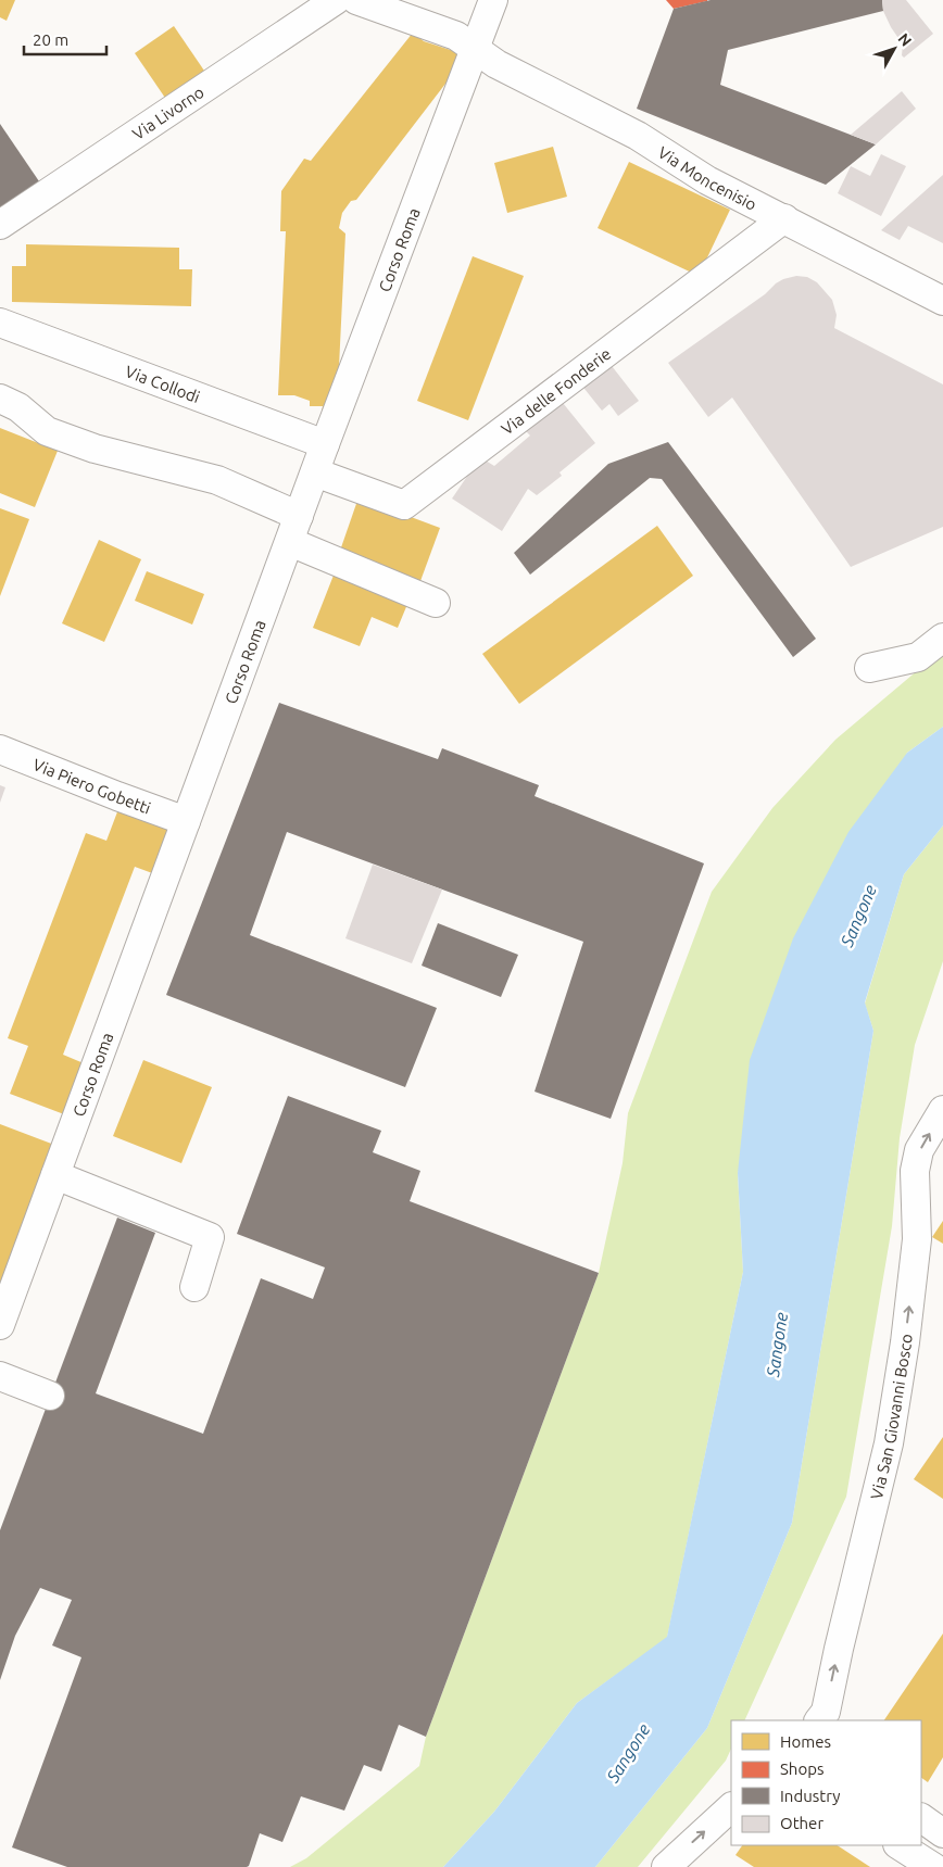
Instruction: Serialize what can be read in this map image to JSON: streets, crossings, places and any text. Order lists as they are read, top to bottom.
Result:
{
  "streets": {
    "street": [
      "Via Livorno",
      "Via Moncenisio",
      "Corso Roma",
      "Via Collodi",
      "Via delle Fonderie",
      "Via Piero Gobetti",
      "Via San Giovanni Bosco"
    ]
  },
  "crossings": [
    ["Via Moncenisio", "Corso Roma"],
    ["Via Moncenisio", "Via delle Fonderie"],
    ["Corso Roma", "Via Collodi"],
    ["Corso Roma", "Via delle Fonderie"],
    ["Corso Roma", "Via Piero Gobetti"]
  ],
  "one_way": ["Via San Giovanni Bosco"],
  "water": ["Sangone"],
  "legend": [
    "Homes",
    "Shops",
    "Industry",
    "Other"
  ],
  "scale_bar": "20 m",
  "north": "top right"
}
